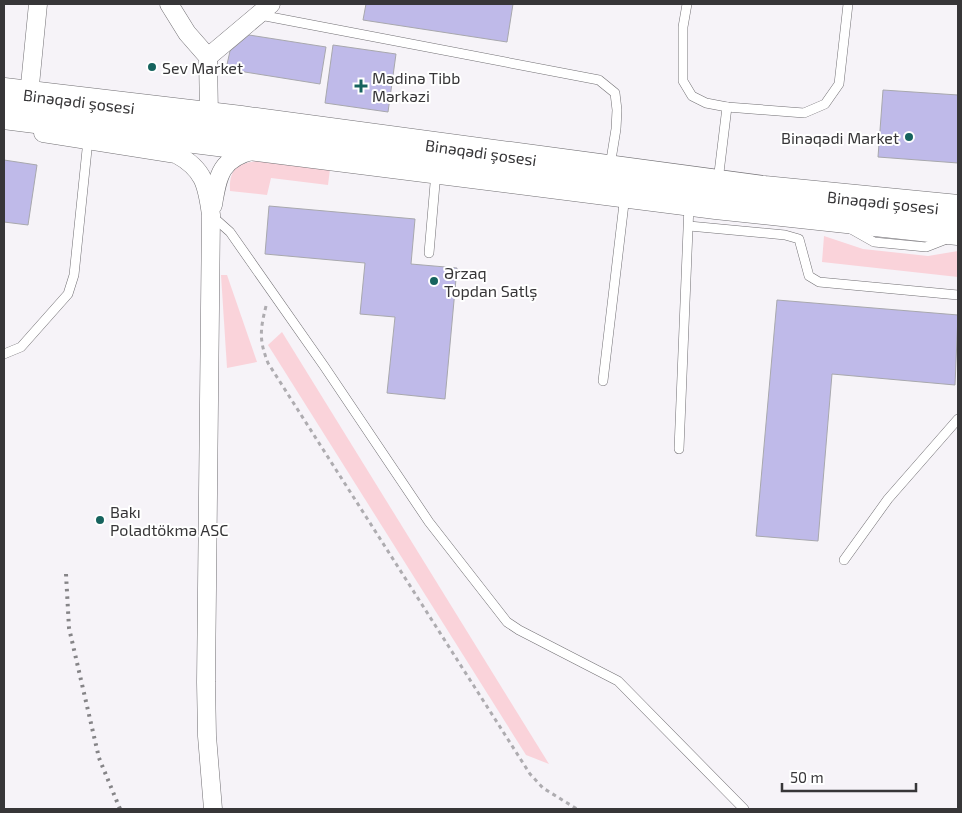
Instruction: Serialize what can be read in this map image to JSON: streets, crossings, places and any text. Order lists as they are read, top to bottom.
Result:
{
  "streets": {
    "main road": ["Binəqədi şosesi"]
  },
  "places": {
    "other": [
      "Sev Market",
      "Binəqədi Market",
      "Ərzaq Topdan Satlş",
      "Bakı Poladtökmə ASC"
    ],
    "health": ["Mədinə Tibb Mərkəzi"]
  },
  "scale_bar": "50 m"
}
